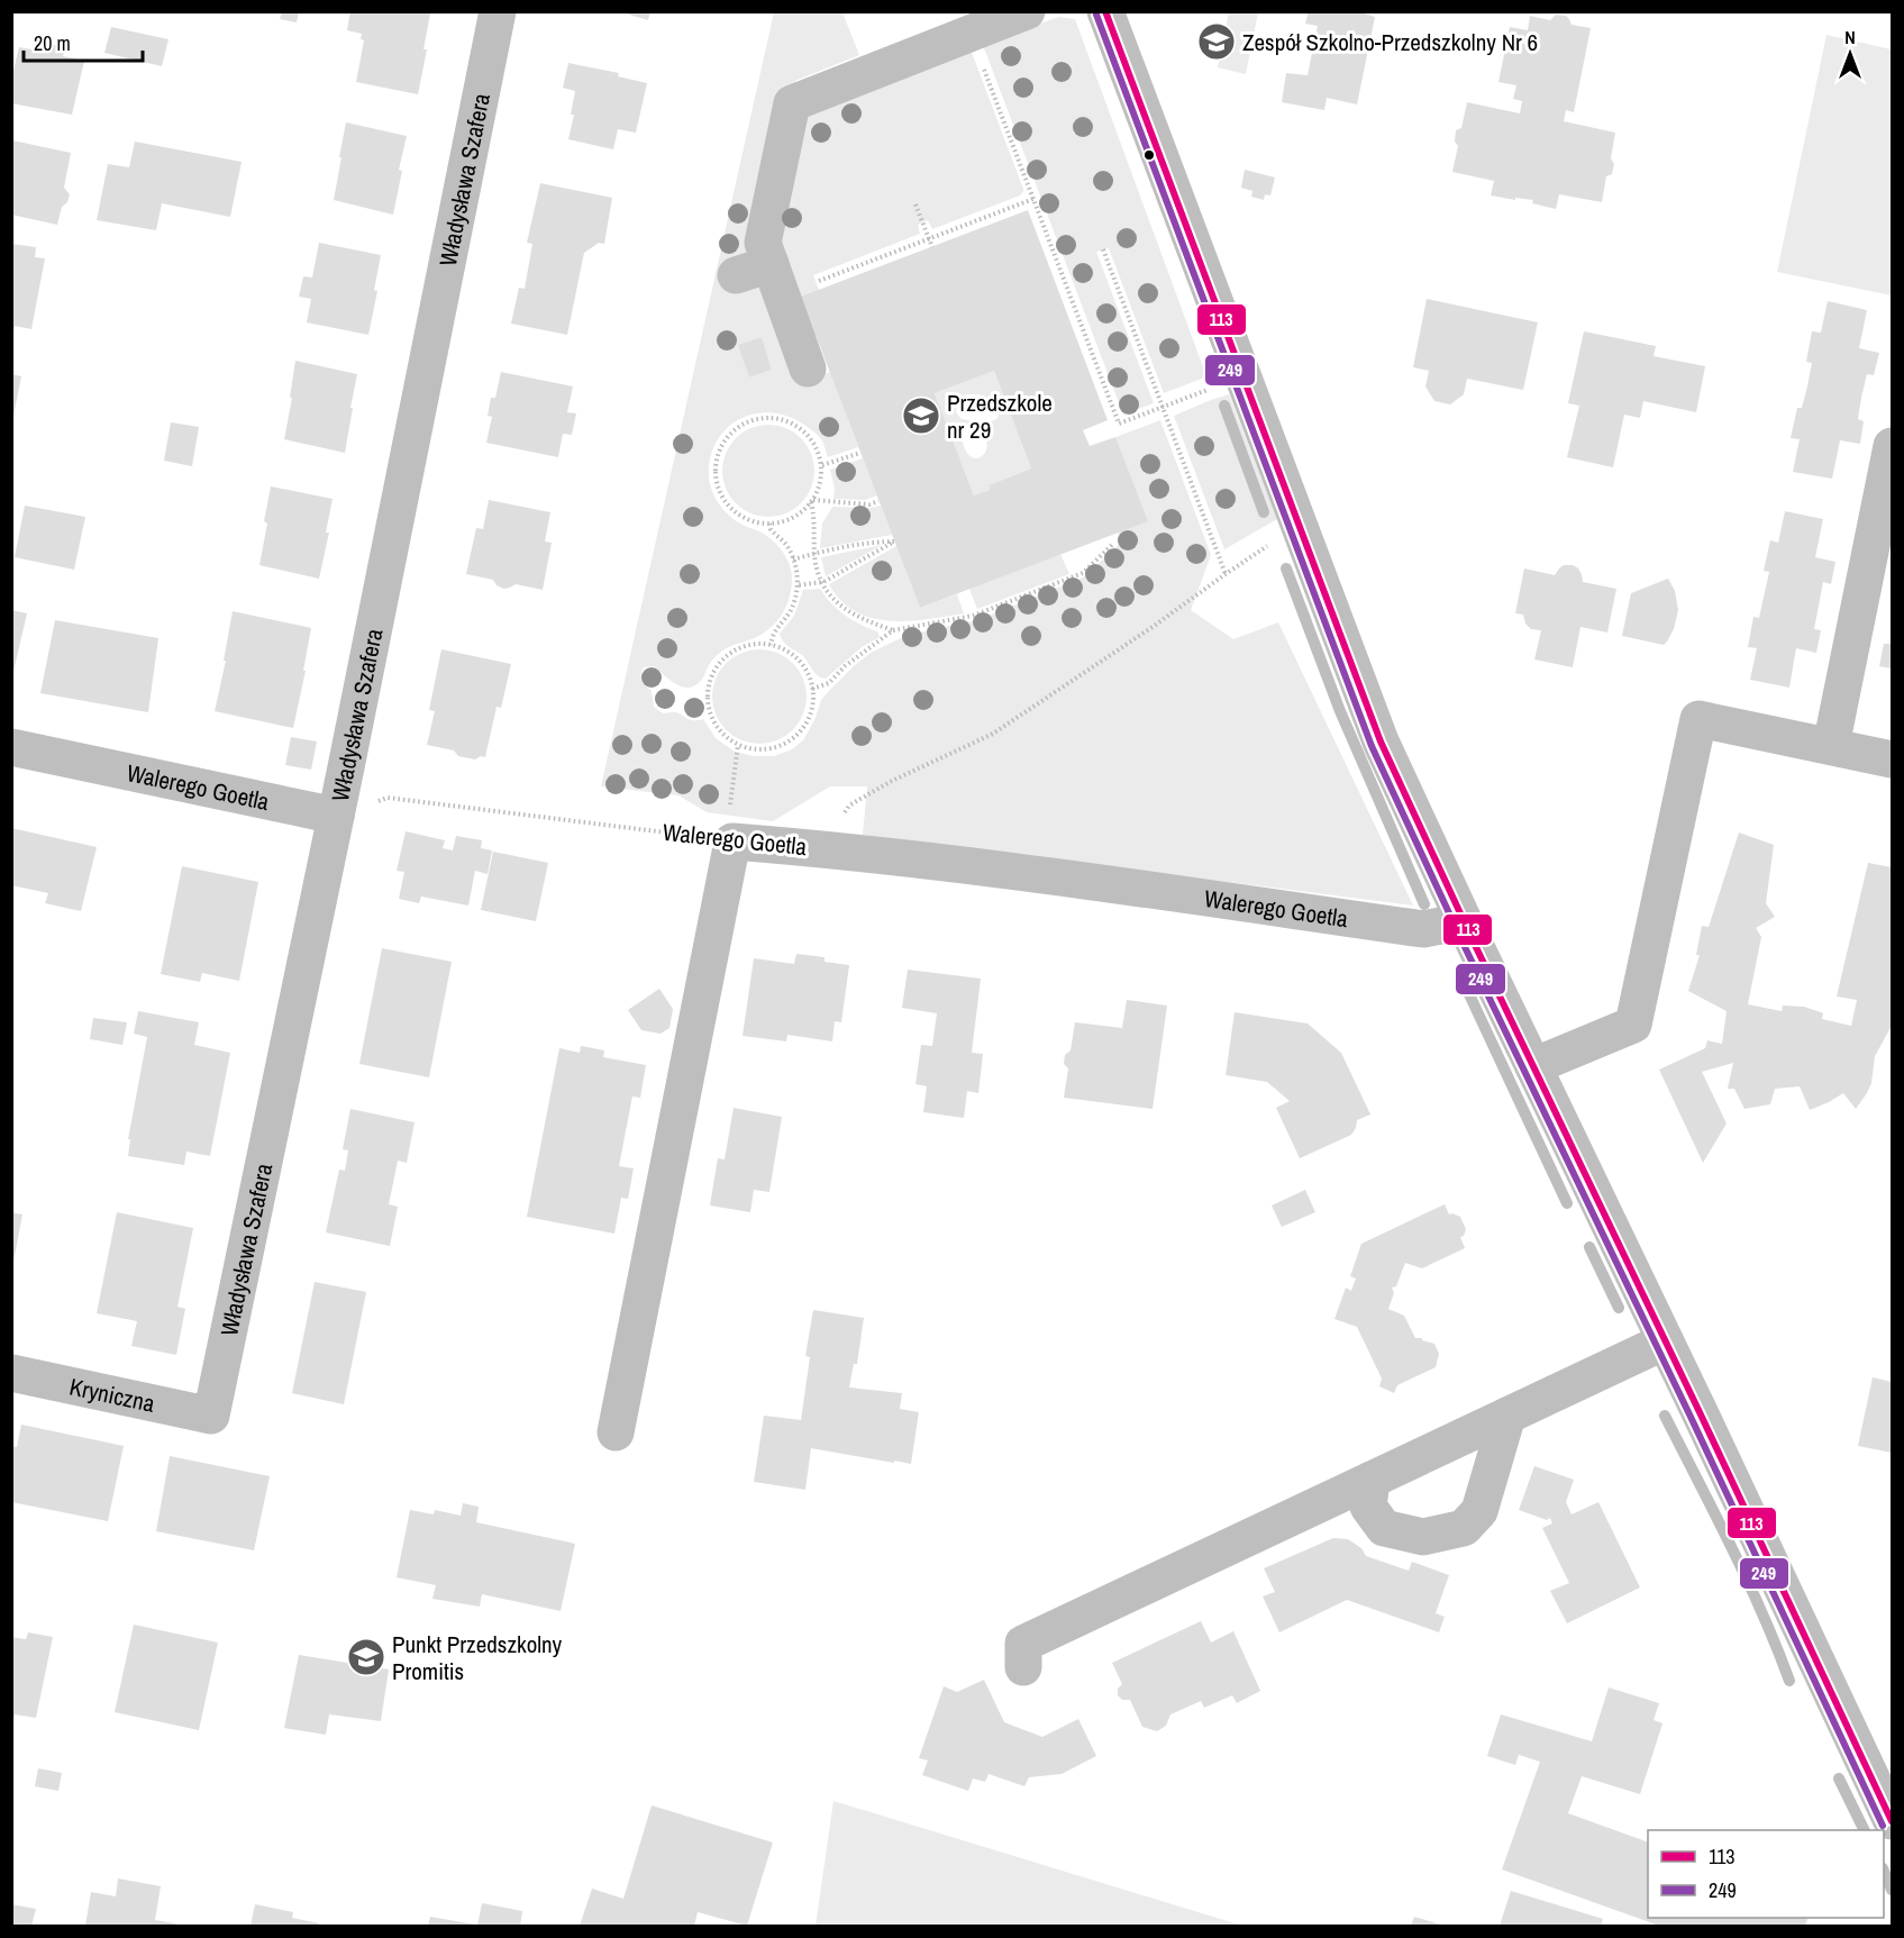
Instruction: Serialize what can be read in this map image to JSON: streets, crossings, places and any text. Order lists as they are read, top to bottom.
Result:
{
  "streets": {
    "street": ["Władysława Szafera", "Walerego Goetla", "Kryniczna"]
  },
  "crossings": [
    ["Władysława Szafera", "Walerego Goetla"],
    ["Władysława Szafera", "Kryniczna"]
  ],
  "places": {
    "school or university": ["Zespół Szkolno-Przedszkolny Nr 6", "Przedszkole nr 29", "Punkt Przedszkolny Promitis"]
  },
  "lines": ["transit line 113", "transit line 249"],
  "legend": ["113", "249"],
  "scale_bar": "20 m",
  "north": "top"
}
